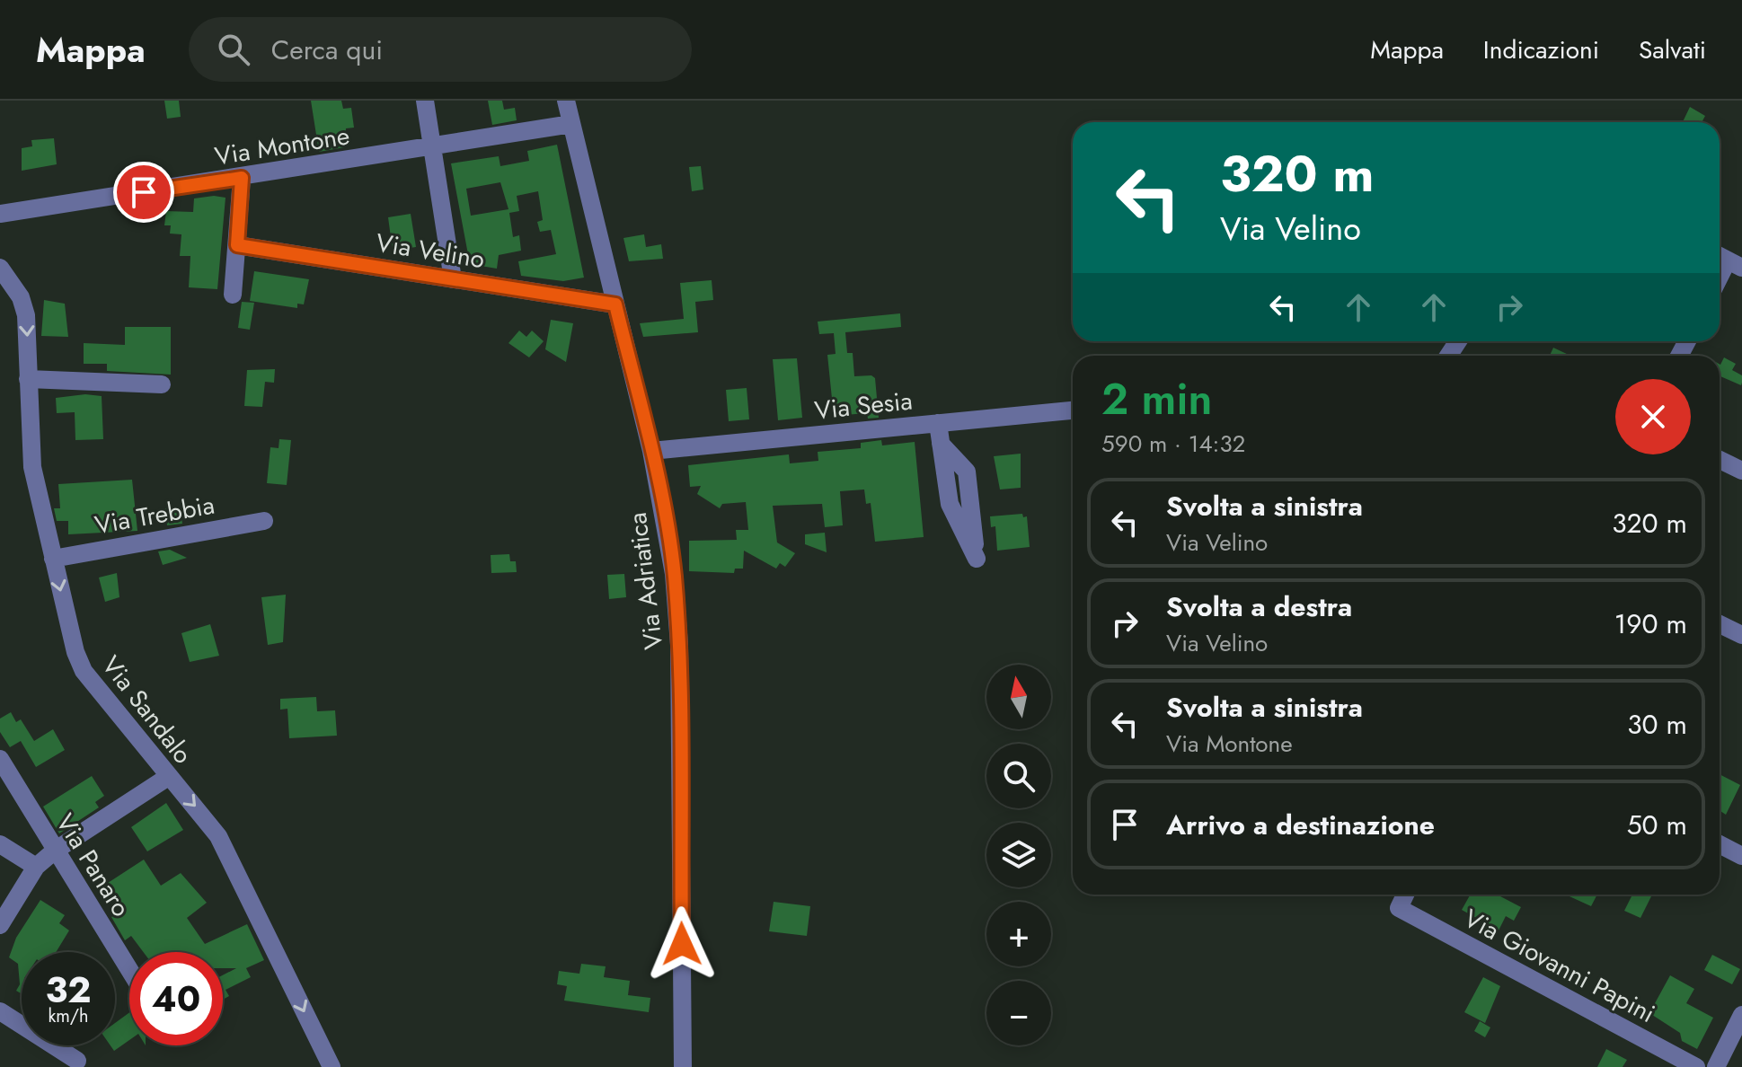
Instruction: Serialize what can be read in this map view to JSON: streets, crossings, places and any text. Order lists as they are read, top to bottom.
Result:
{
  "streets": {
    "street": [
      "Via Montone",
      "Via Velino",
      "Via Sesia",
      "Via Trebbia",
      "Via Adriatica",
      "Via Sandalo",
      "Via Panaro",
      "Via Giovanni Papini"
    ]
  },
  "crossings": [
    ["Via Montone", "Via Adriatica"],
    ["Via Velino", "Via Adriatica"],
    ["Via Sesia", "Via Adriatica"],
    ["Via Trebbia", "Via Sandalo"]
  ],
  "one_way": ["Via Sandalo"],
  "north": "top",
  "page": {
    "header": "Mappa",
    "search": "Cerca qui",
    "nav": ["Mappa", "Indicazioni", "Salvati"],
    "turn": ["320 m", "Via Velino"],
    "heading": ["2 min", "590 m · 14:32"],
    "list": [
      {
        "name": "Svolta a sinistra",
        "note": "Via Velino",
        "value": "320 m"
      },
      {
        "name": "Svolta a destra",
        "note": "Via Velino",
        "value": "190 m"
      },
      {
        "name": "Svolta a sinistra",
        "note": "Via Montone",
        "value": "30 m"
      },
      {
        "name": "Arrivo a destinazione",
        "value": "50 m"
      }
    ],
    "map_buttons": ["+", "−"],
    "speed": "32 km/h",
    "limit": "40"
  }
}
